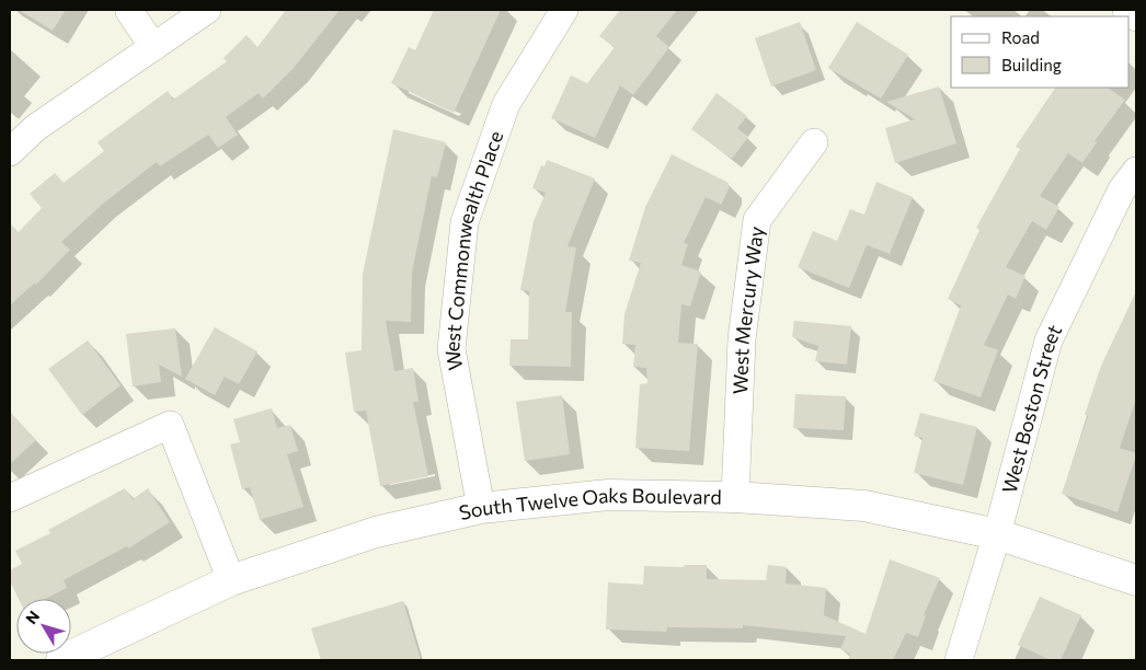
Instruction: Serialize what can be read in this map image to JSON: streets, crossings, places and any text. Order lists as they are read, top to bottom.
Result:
{
  "streets": {
    "street": [
      "West Commonwealth Place",
      "West Mercury Way",
      "West Boston Street",
      "South Twelve Oaks Boulevard"
    ]
  },
  "crossings": [
    ["West Commonwealth Place", "South Twelve Oaks Boulevard"],
    ["West Mercury Way", "South Twelve Oaks Boulevard"],
    ["West Boston Street", "South Twelve Oaks Boulevard"]
  ],
  "legend": ["Road", "Building"],
  "north": "top left"
}
